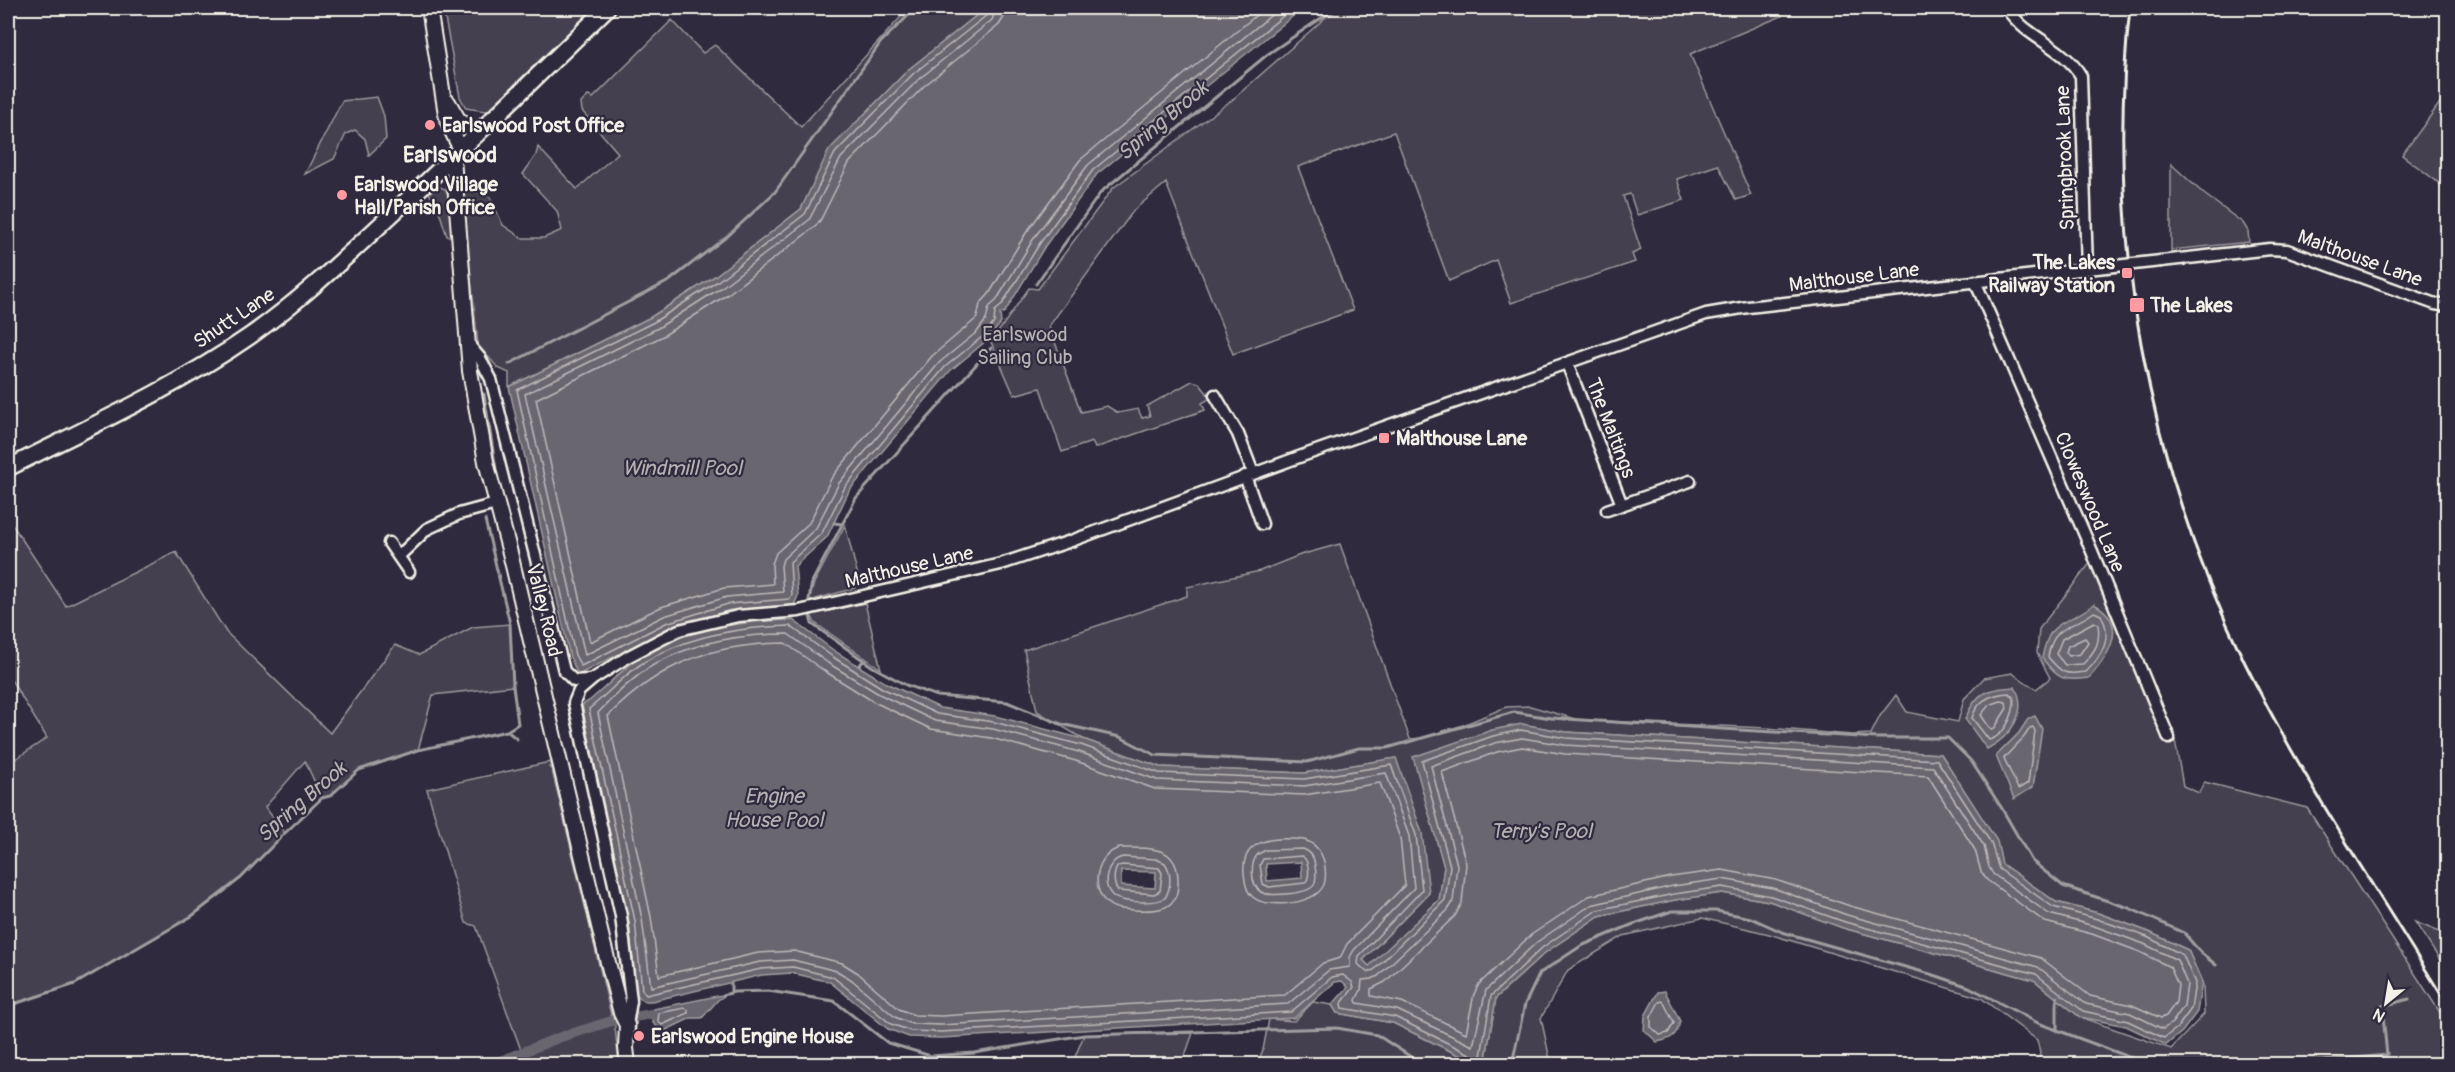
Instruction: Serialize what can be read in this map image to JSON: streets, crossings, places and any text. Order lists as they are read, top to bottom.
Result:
{
  "streets": {
    "main road": ["Shutt Lane"],
    "street": [
      "Springbrook Lane",
      "Malthouse Lane",
      "The Maltings",
      "Cloweswood Lane",
      "Valley Road"
    ]
  },
  "crossings": [
    ["Springbrook Lane", "Malthouse Lane"],
    ["Malthouse Lane", "The Maltings"],
    ["Malthouse Lane", "Cloweswood Lane"],
    ["Malthouse Lane", "Valley Road"],
    ["Shutt Lane", "Valley Road"]
  ],
  "districts": ["Earlswood"],
  "water": [
    "Spring Brook",
    "Windmill Pool",
    "Engine House Pool",
    "Terry's Pool"
  ],
  "parks": ["Earlswood Sailing Club"],
  "places": {
    "other": ["Earlswood Post Office", "Earlswood Village Hall/Parish Office", "Earlswood Engine House"],
    "transit": ["The Lakes Railway Station", "The Lakes", "Malthouse Lane"]
  },
  "north": "bottom left"
}
